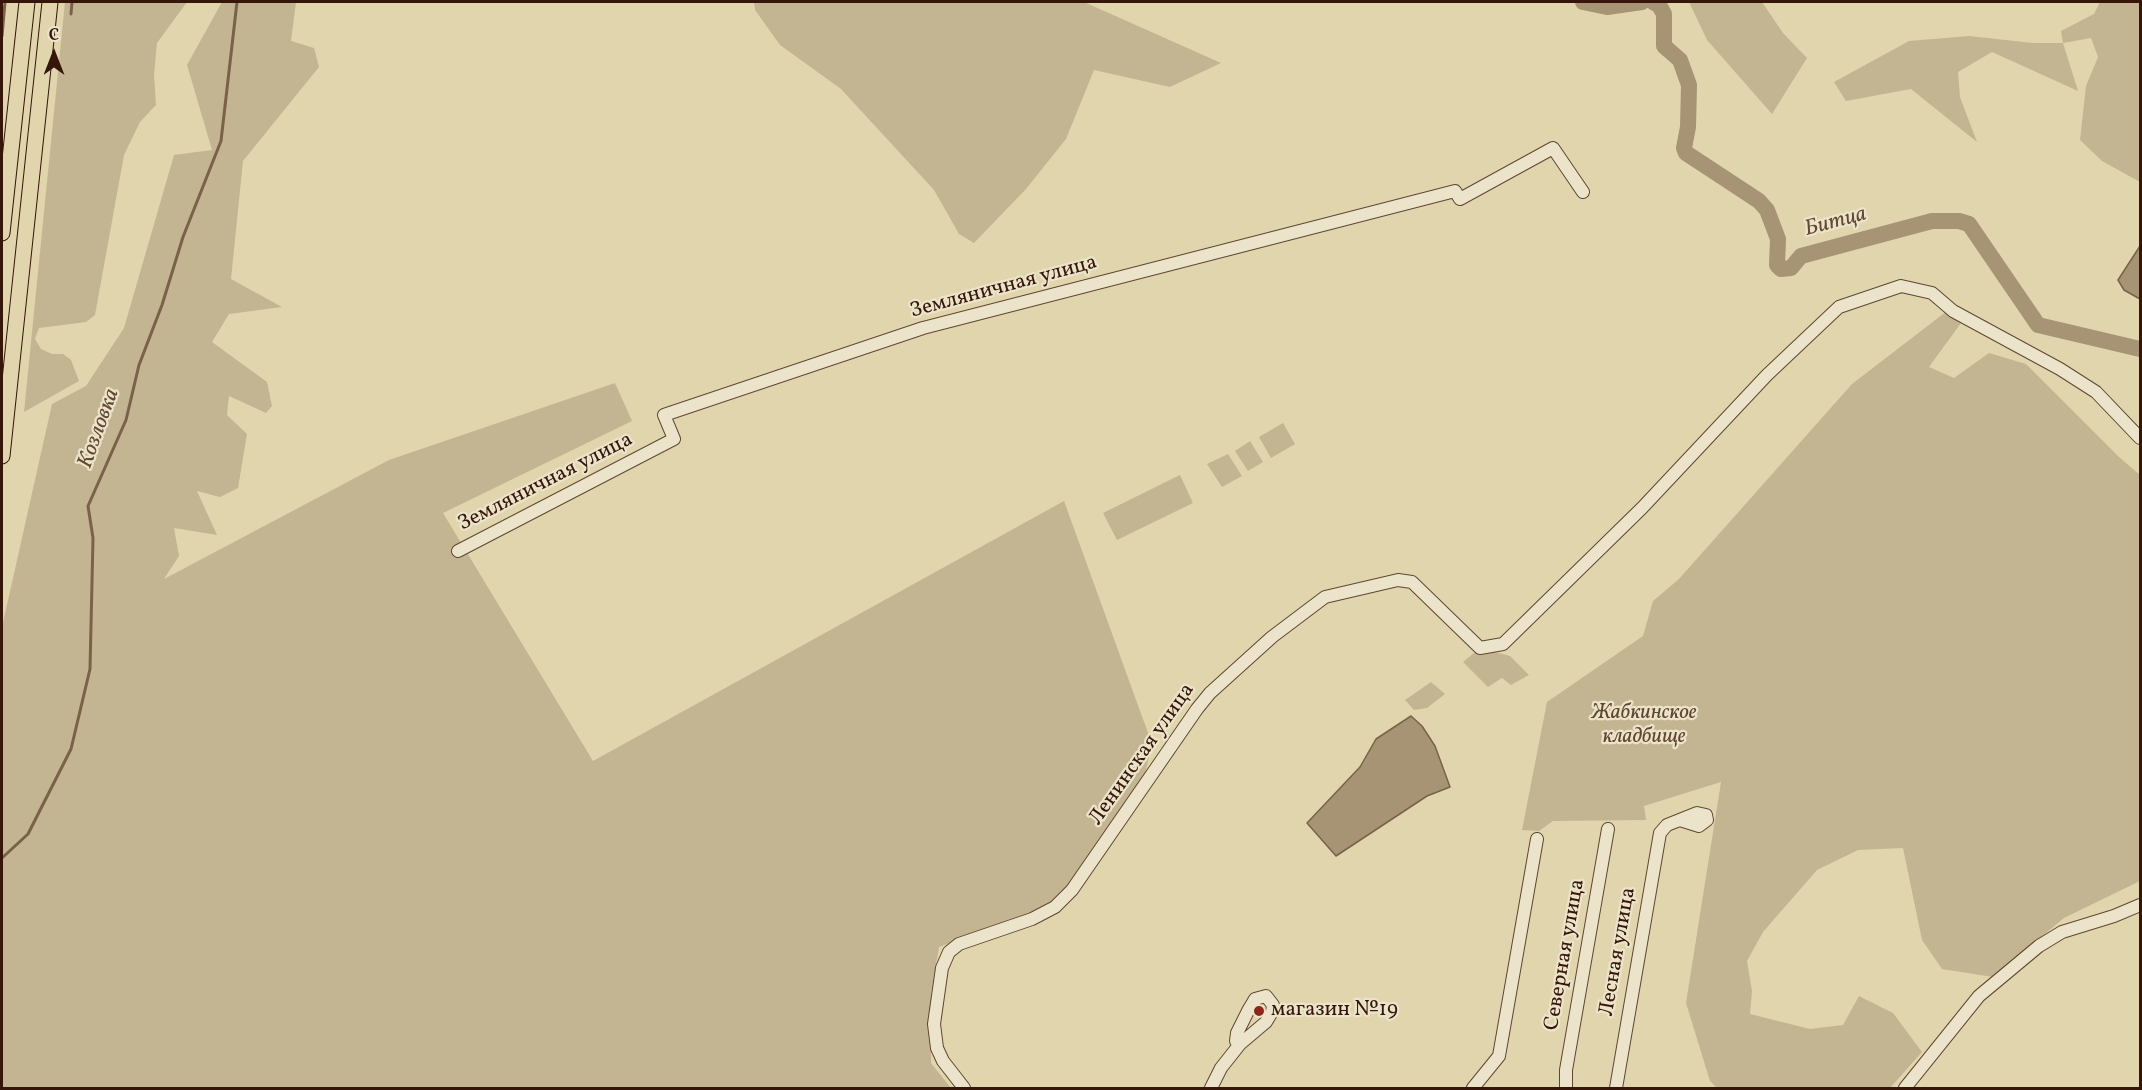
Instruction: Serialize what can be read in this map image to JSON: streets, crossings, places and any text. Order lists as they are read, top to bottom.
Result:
{
  "streets": {
    "street": [
      "Земляничная улица",
      "Ленинская улица",
      "Лесная улица",
      "Северная улица"
    ]
  },
  "water": ["Битца", "Козловка"],
  "parks": ["Жабкинское кладбище"],
  "places": ["магазин №19"],
  "north": "top"
}
